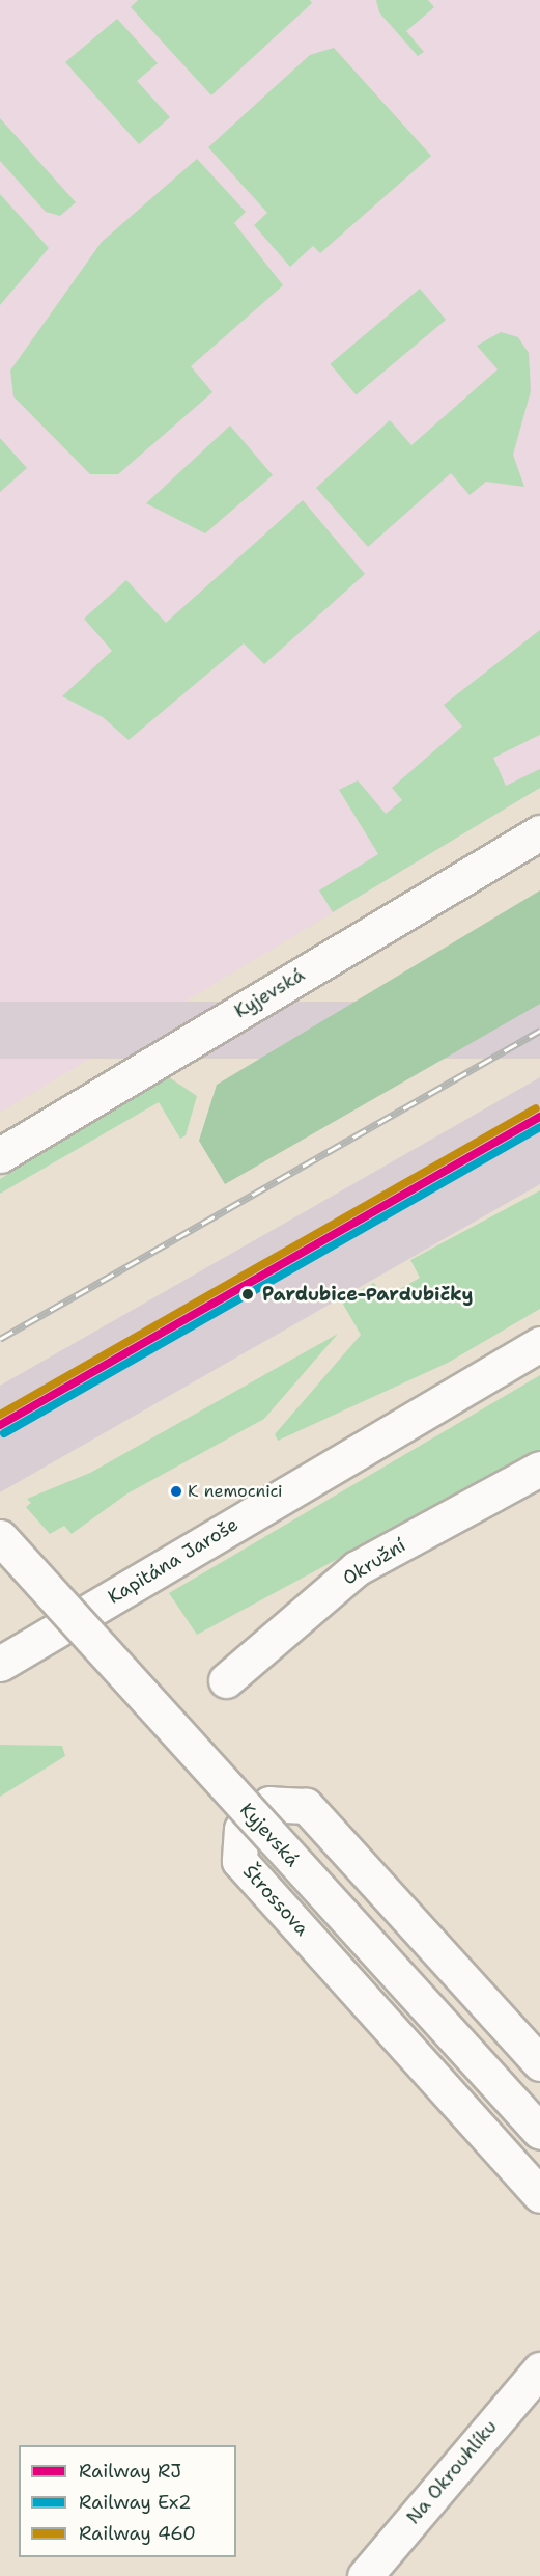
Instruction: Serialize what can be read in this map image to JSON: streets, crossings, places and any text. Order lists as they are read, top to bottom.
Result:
{
  "streets": {
    "street": [
      "Kyjevská",
      "Kapitána Jaroše",
      "Okružní",
      "Štrossova",
      "Na Okrouhlíku"
    ]
  },
  "places": ["Pardubice-Pardubičky", "K nemocnici"],
  "lines": ["rail line 460", "rail line RJ", "rail line Ex2"],
  "legend": ["Railway RJ", "Railway Ex2", "Railway 460"]
}
